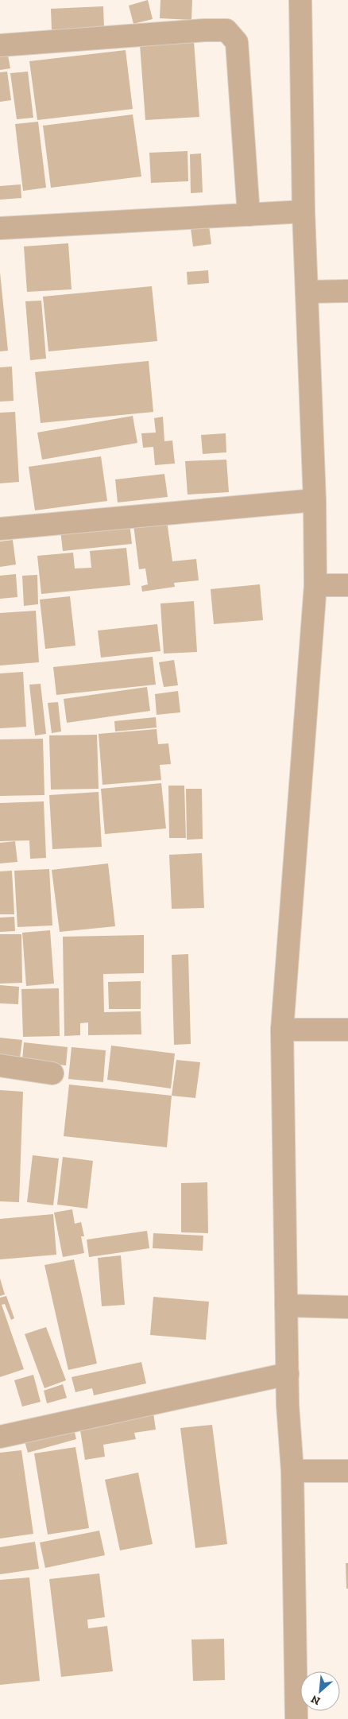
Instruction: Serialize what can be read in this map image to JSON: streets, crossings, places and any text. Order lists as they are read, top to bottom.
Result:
{
  "north": "bottom left"
}
